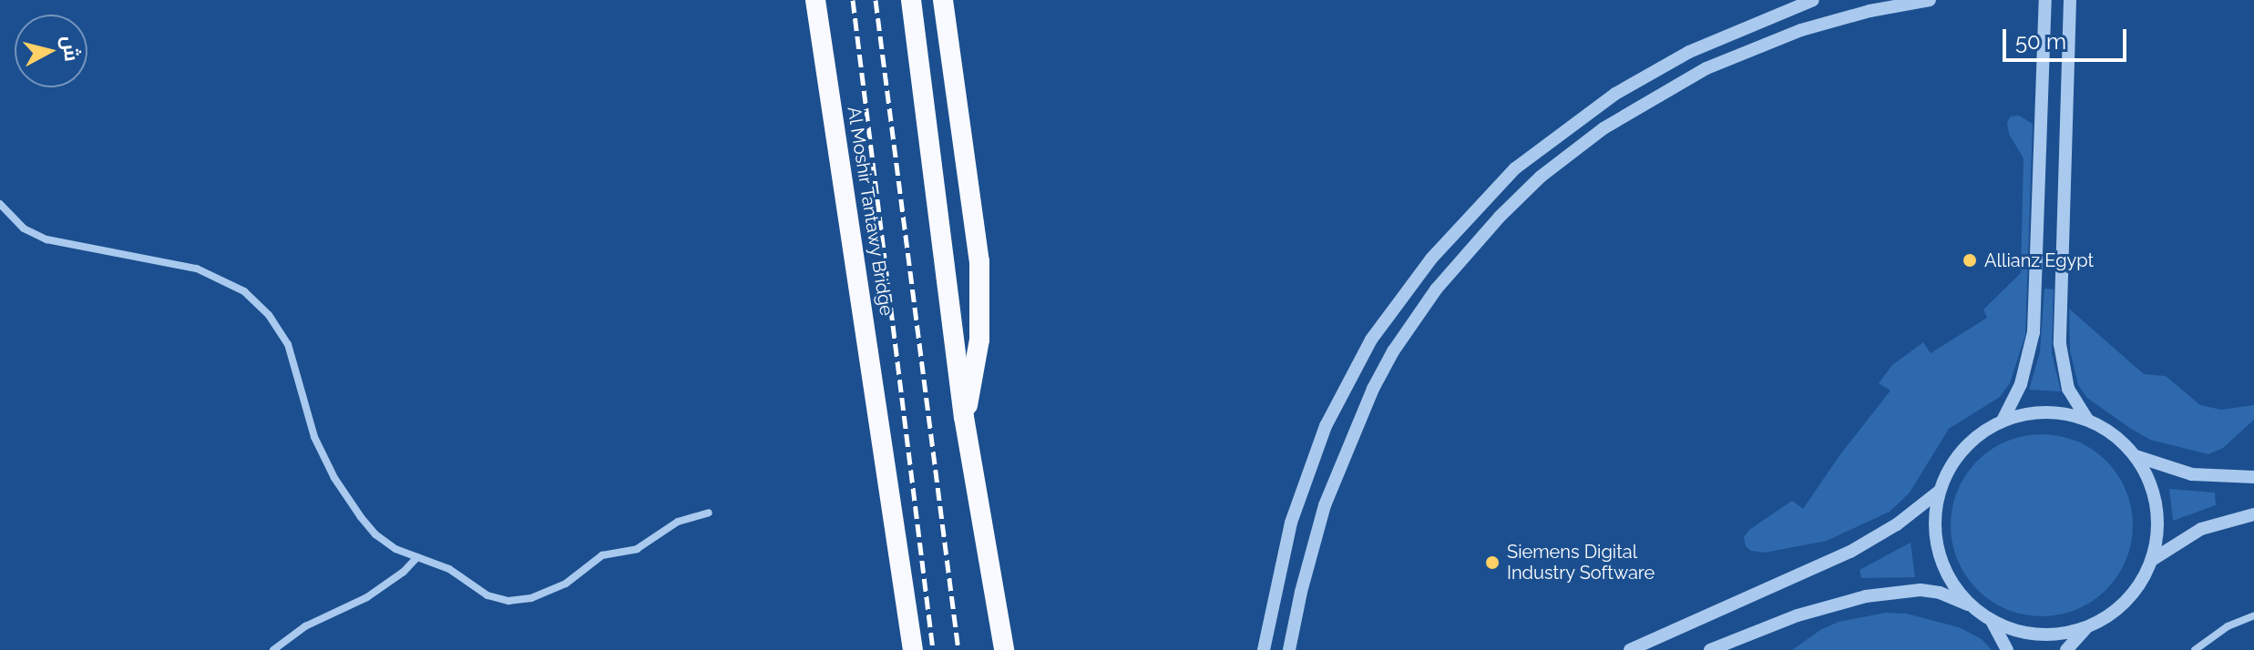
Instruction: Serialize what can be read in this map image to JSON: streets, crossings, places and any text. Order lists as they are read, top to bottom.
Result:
{
  "streets": {
    "highway": ["Al Moshir Tantawy Bridge"]
  },
  "places": ["Allianz Egypt", "Siemens Digital Industry Software"],
  "scale_bar": "50 m",
  "north": "right"
}
